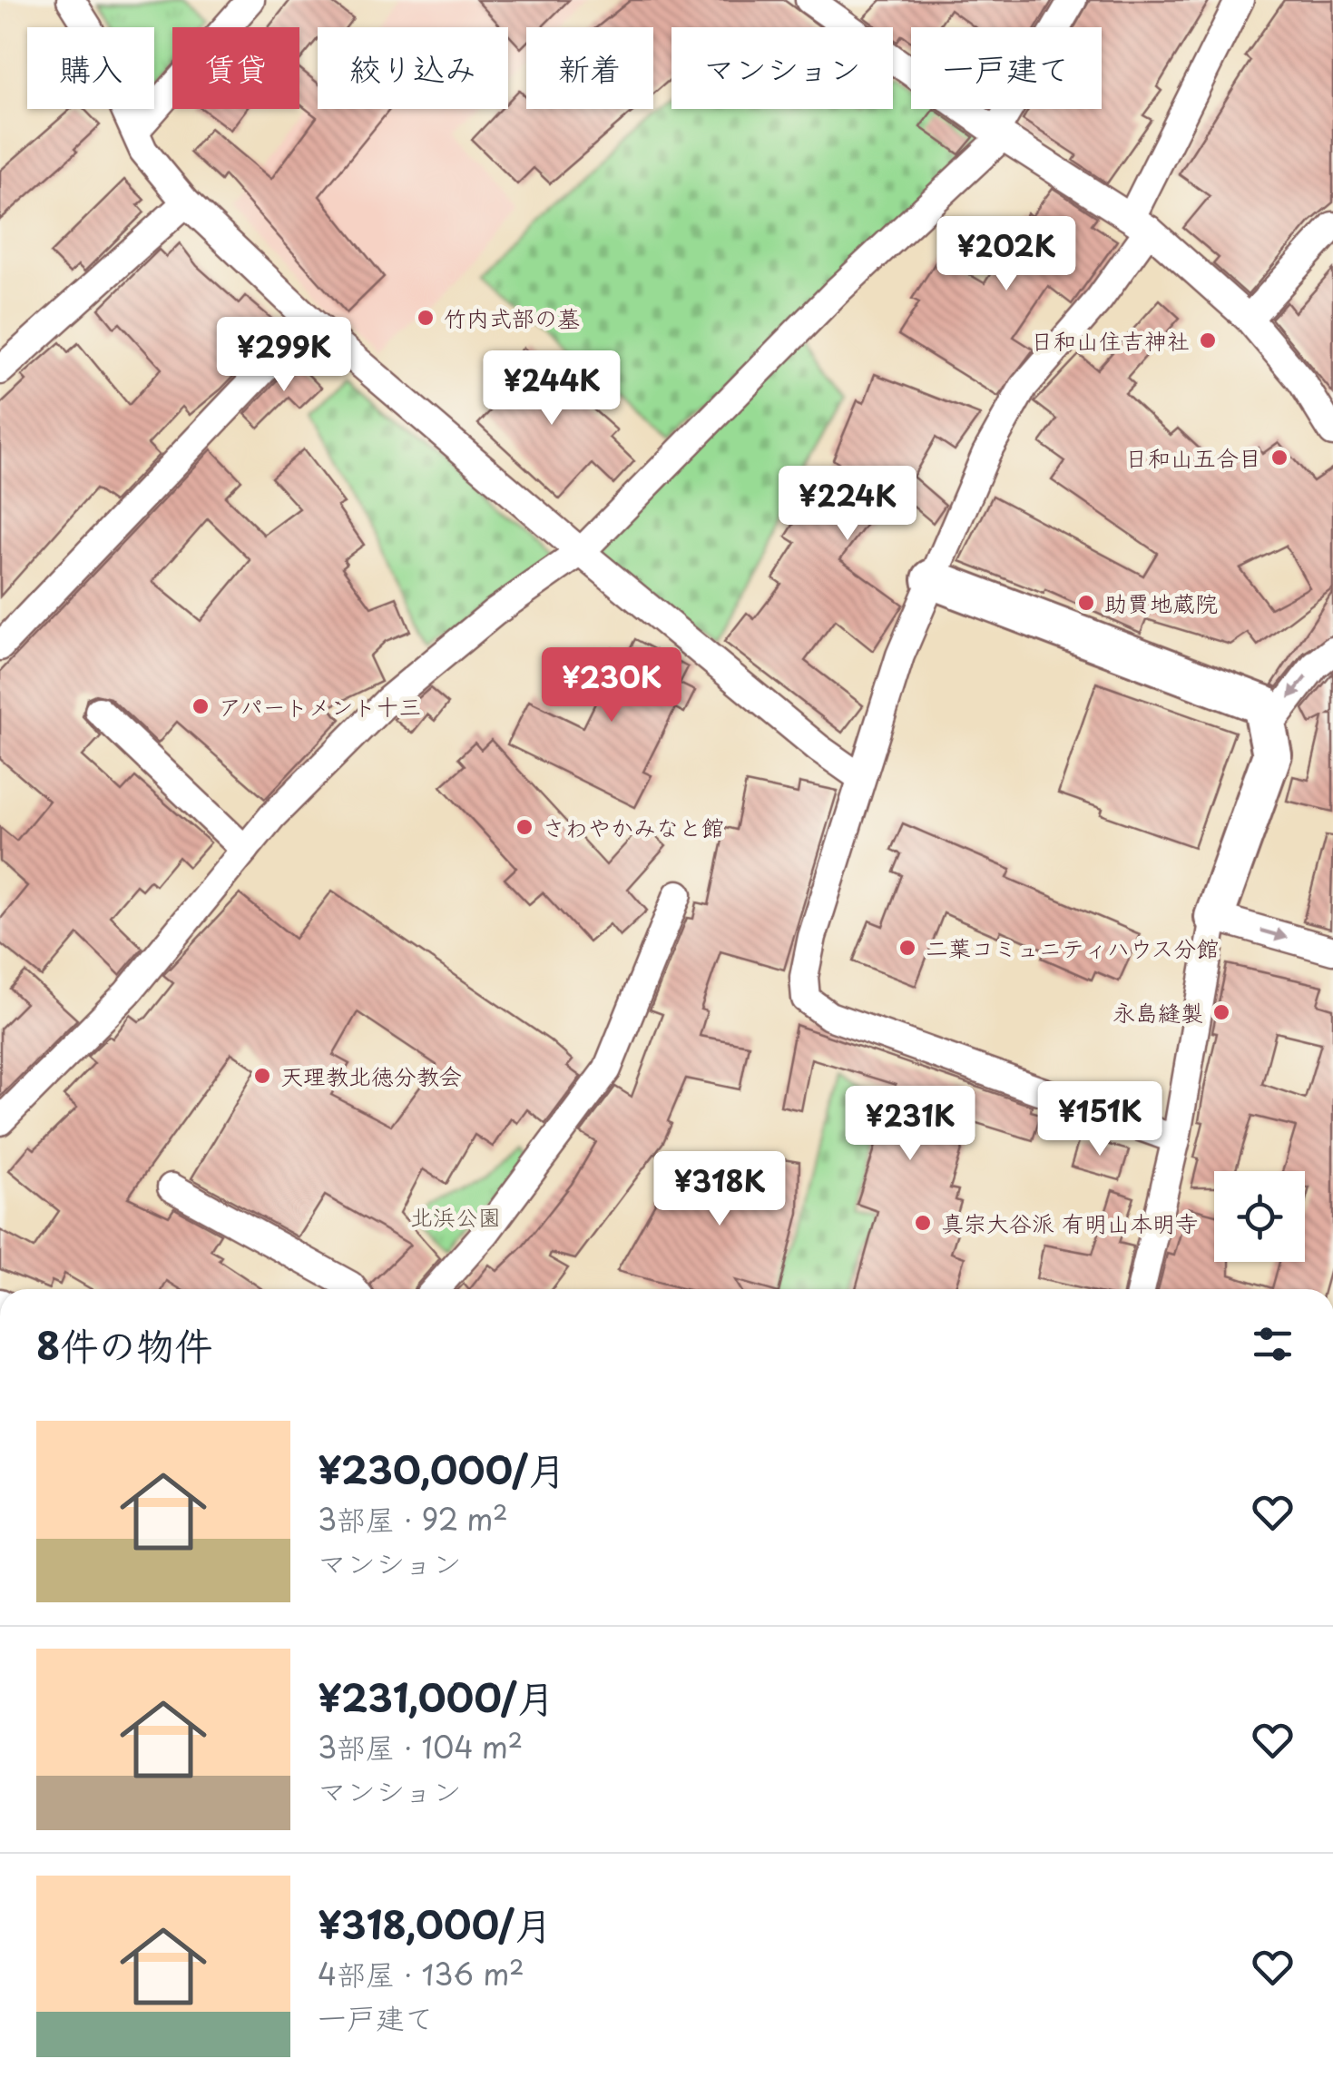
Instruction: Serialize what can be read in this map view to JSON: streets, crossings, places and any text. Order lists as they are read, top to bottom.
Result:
{
  "parks": ["北浜公園"],
  "places": [
    "竹内式部の墓",
    "日和山住吉神社",
    "日和山五合目",
    "助賈地蔵院",
    "アパートメント十三",
    "さわやかみなと館",
    "二葉コミュニティハウス分館",
    "永島縫製",
    "天理教北徳分教会",
    "真宗大谷派 有明山本明寺"
  ],
  "page": {
    "chip": [
      "購入",
      "賃貸",
      "絞り込み",
      "新着",
      "マンション",
      "一戸建て"
    ],
    "price": [
      "¥202K",
      "¥299K",
      "¥244K",
      "¥224K",
      "¥230K",
      "¥151K",
      "¥231K",
      "¥318K"
    ],
    "heading": "8件の物件",
    "list": [
      {
        "name": "¥230,000/月",
        "note": "3部屋 · 92 m² · マンション"
      },
      {
        "name": "¥231,000/月",
        "note": "3部屋 · 104 m² · マンション"
      },
      {
        "name": "¥318,000/月",
        "note": "4部屋 · 136 m² · 一戸建て"
      }
    ]
  }
}
